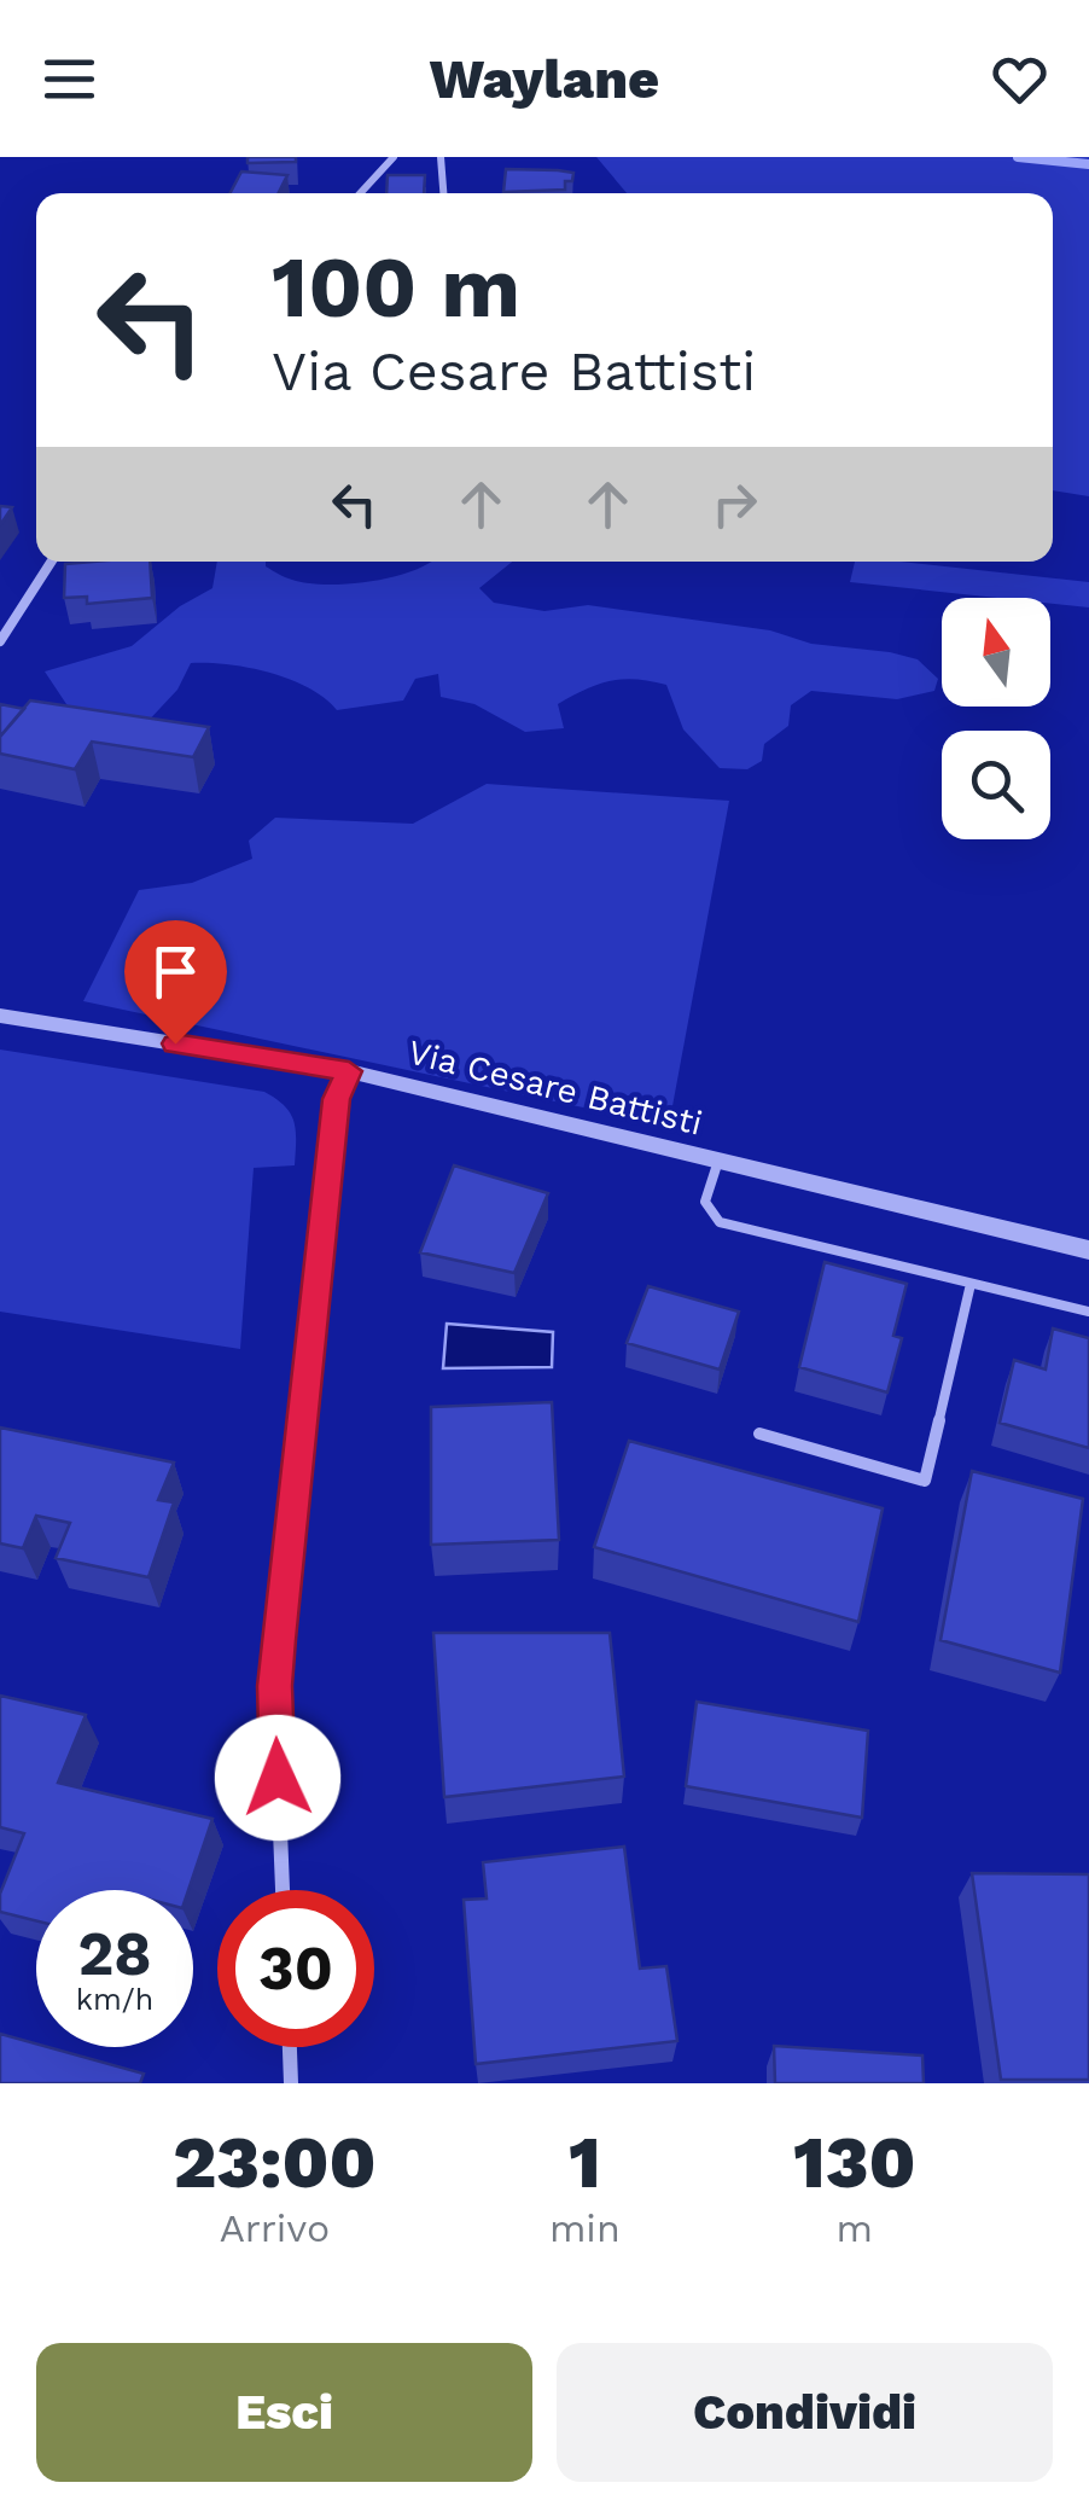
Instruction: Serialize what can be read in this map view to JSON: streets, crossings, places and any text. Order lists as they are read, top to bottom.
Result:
{
  "streets": {
    "street": ["Via Cesare Battisti"]
  },
  "north": "top",
  "page": {
    "header": "Waylane",
    "turn": ["100 m", "Via Cesare Battisti"],
    "speed": "28 km/h",
    "limit": "30",
    "eta": [
      "23:00",
      "Arrivo",
      "1",
      "min",
      "130",
      "m"
    ],
    "buttons": ["Esci", "Condividi"]
  }
}
